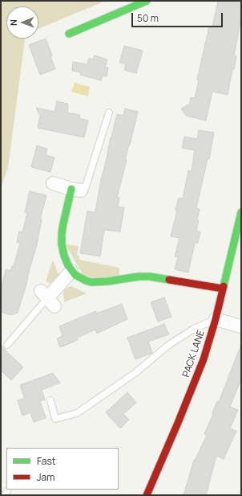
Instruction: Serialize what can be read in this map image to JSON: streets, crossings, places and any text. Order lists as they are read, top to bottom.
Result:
{
  "streets": {
    "street": ["PACK LANE"]
  },
  "legend": ["Fast", "Jam"],
  "scale_bar": "50 m",
  "north": "left"
}
